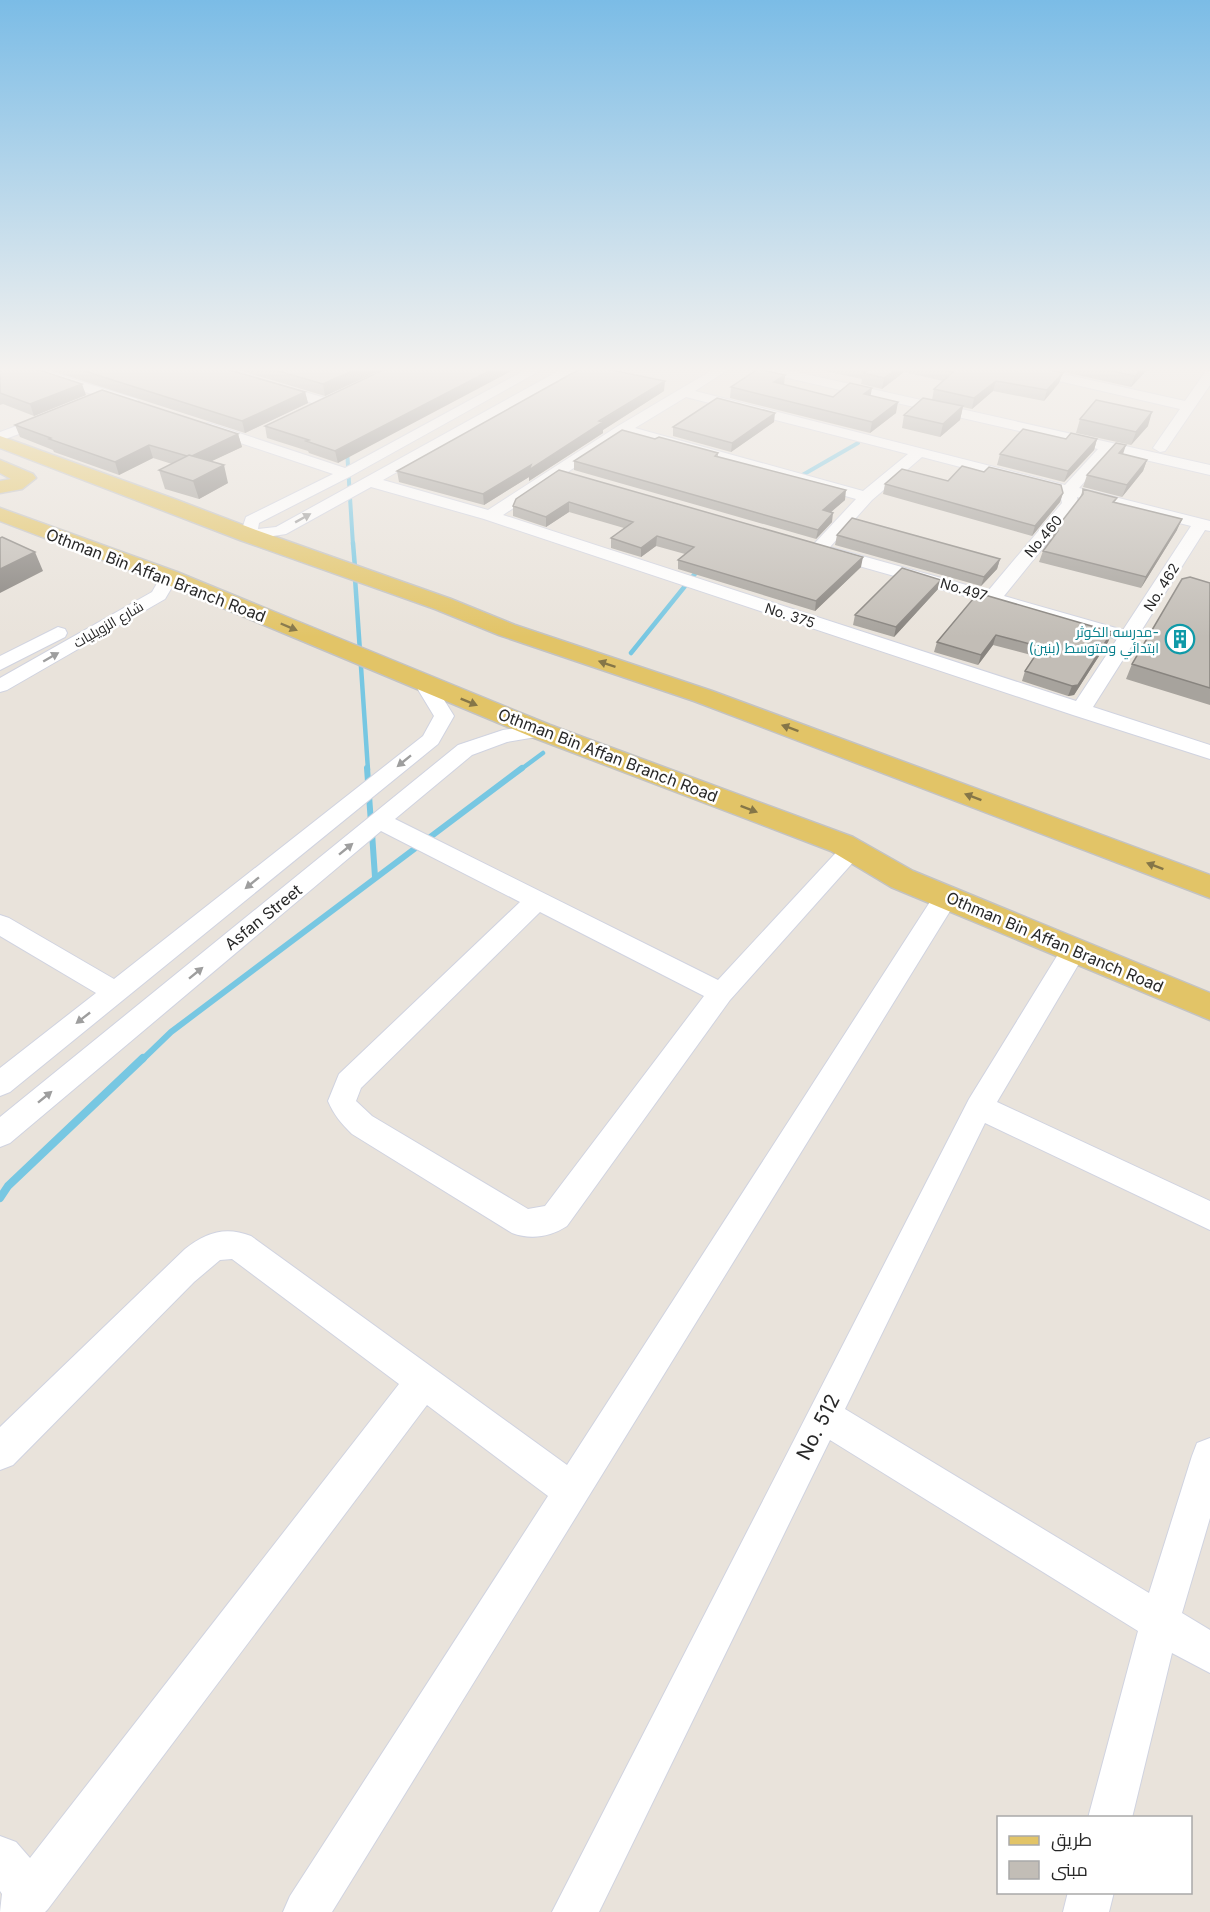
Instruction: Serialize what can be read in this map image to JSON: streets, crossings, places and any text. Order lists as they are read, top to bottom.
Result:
{
  "streets": {
    "main road": ["Othman Bin Affan Branch Road"],
    "street": [
      "No.460",
      "No. 462",
      "No.497",
      "No. 375",
      "شارع الزويليات",
      "Asfan Street",
      "No. 512"
    ]
  },
  "crossings": [
    ["No.460", "No.497"],
    ["Othman Bin Affan Branch Road", "شارع الزويليات"],
    ["Othman Bin Affan Branch Road", "Asfan Street"],
    ["Othman Bin Affan Branch Road", "No. 512"],
    ["No. 462", "No.497"],
    ["No. 462", "No. 375"]
  ],
  "places": {
    "building": ["مدرسه الكوثر- ابتدائي ومتوسط (بنين)"]
  },
  "legend": ["طريق", "مبنى"]
}
